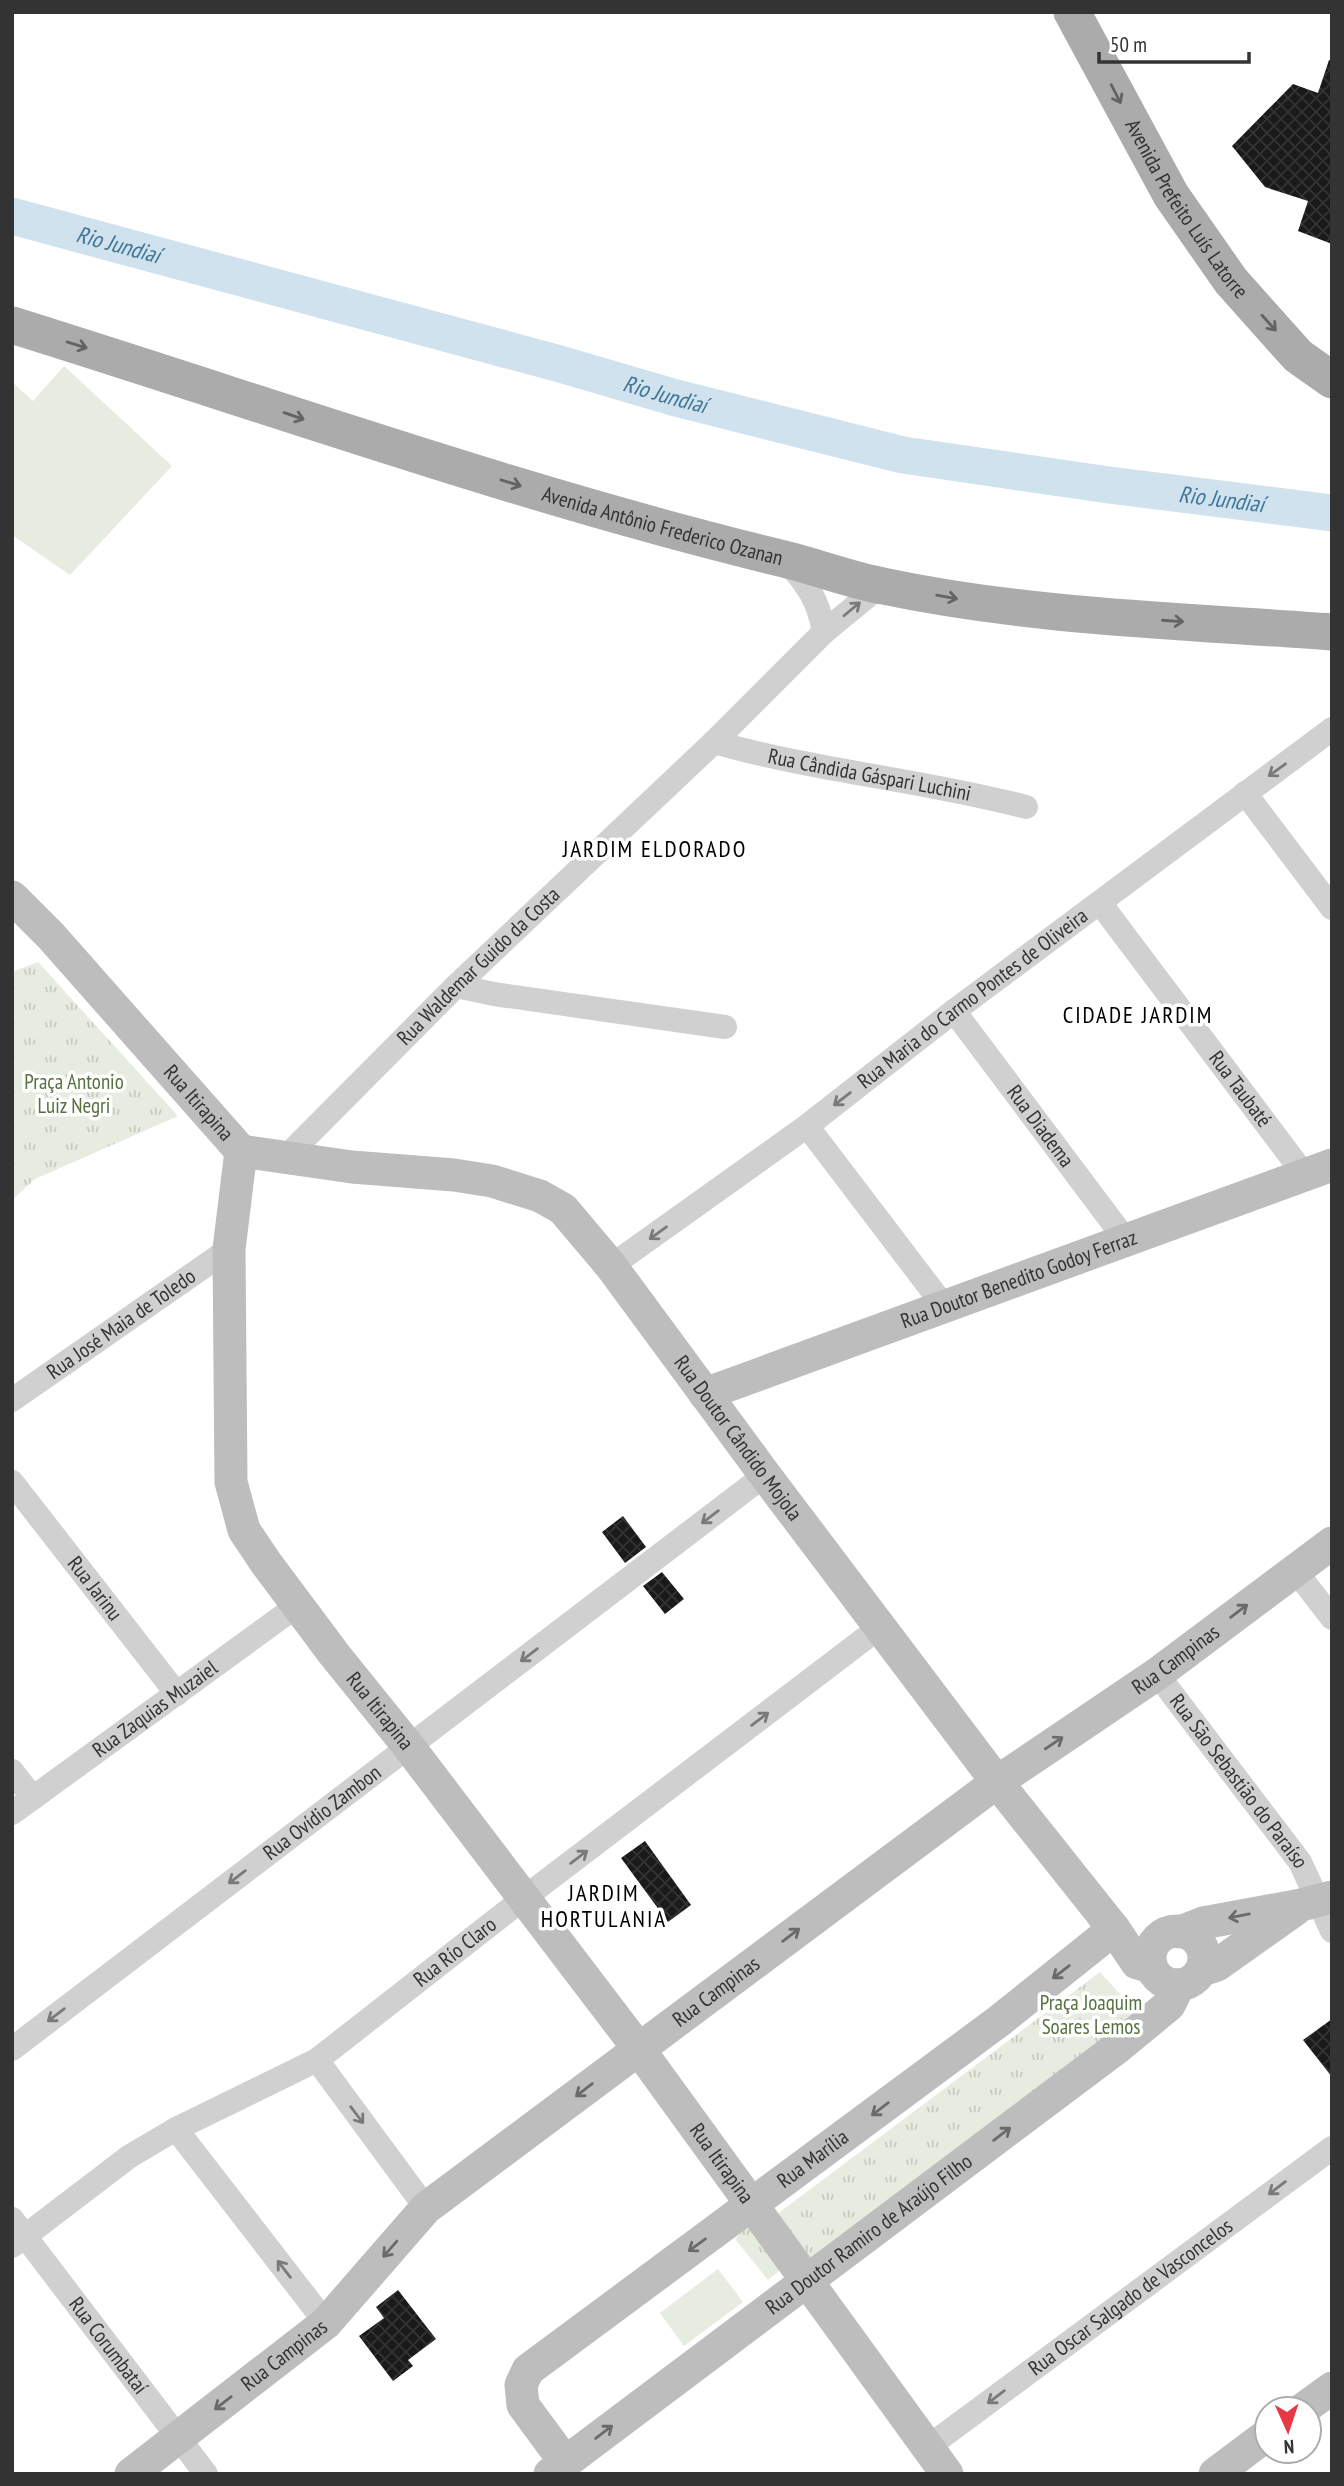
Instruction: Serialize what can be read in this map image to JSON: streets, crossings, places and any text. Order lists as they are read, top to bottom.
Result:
{
  "streets": {
    "main road": ["Avenida Prefeito Luís Latorre", "Avenida Antônio Frederico Ozanan"],
    "street": [
      "Rua Cândida Gáspari Luchini",
      "Rua Waldemar Guido da Costa",
      "Rua Maria do Carmo Pontes de Oliveira",
      "Rua Taubaté",
      "Rua Itirapina",
      "Rua Diadema",
      "Rua Doutor Benedito Godoy Ferraz",
      "Rua José Maia de Toledo",
      "Rua Doutor Cândido Mojola",
      "Rua Jarinu",
      "Rua Campinas",
      "Rua Zaquias Muzaiel",
      "Rua São Sebastião do Paraíso",
      "Rua Ovídio Zambon",
      "Rua Río Claro",
      "Rua Marília",
      "Rua Doutor Ramiro de Araújo Filho",
      "Rua Oscar Salgado de Vasconcelos",
      "Rua Corumbataí"
    ]
  },
  "crossings": [
    ["Avenida Antônio Frederico Ozanan", "Rua Waldemar Guido da Costa"],
    ["Rua Cândida Gáspari Luchini", "Rua Waldemar Guido da Costa"],
    ["Rua Waldemar Guido da Costa", "Rua Doutor Cândido Mojola"],
    ["Rua Maria do Carmo Pontes de Oliveira", "Rua Taubaté"],
    ["Rua Maria do Carmo Pontes de Oliveira", "Rua Diadema"],
    ["Rua Maria do Carmo Pontes de Oliveira", "Rua Doutor Cândido Mojola"],
    ["Rua Taubaté", "Rua Doutor Benedito Godoy Ferraz"],
    ["Rua Itirapina", "Rua José Maia de Toledo"],
    ["Rua Itirapina", "Rua Doutor Cândido Mojola"],
    ["Rua Itirapina", "Rua Campinas"],
    ["Rua Itirapina", "Rua Zaquias Muzaiel"],
    ["Rua Itirapina", "Rua Ovídio Zambon"],
    ["Rua Itirapina", "Rua Río Claro"],
    ["Rua Itirapina", "Rua Marília"],
    ["Rua Itirapina", "Rua Doutor Ramiro de Araújo Filho"],
    ["Rua Itirapina", "Rua Oscar Salgado de Vasconcelos"],
    ["Rua Diadema", "Rua Doutor Benedito Godoy Ferraz"],
    ["Rua Doutor Benedito Godoy Ferraz", "Rua Doutor Cândido Mojola"],
    ["Rua Doutor Cândido Mojola", "Rua Campinas"],
    ["Rua Doutor Cândido Mojola", "Rua Ovídio Zambon"],
    ["Rua Doutor Cândido Mojola", "Rua Río Claro"],
    ["Rua Doutor Cândido Mojola", "Rua Marília"],
    ["Rua Doutor Cândido Mojola", "Rua Doutor Ramiro de Araújo Filho"],
    ["Rua Jarinu", "Rua Zaquias Muzaiel"],
    ["Rua Campinas", "Rua São Sebastião do Paraíso"],
    ["Rua Campinas", "Rua Corumbataí"],
    ["Rua Río Claro", "Rua Corumbataí"],
    ["Rua Marília", "Rua Doutor Ramiro de Araújo Filho"]
  ],
  "one_way": [
    "Avenida Prefeito Luís Latorre",
    "Avenida Antônio Frederico Ozanan",
    "Rua Maria do Carmo Pontes de Oliveira",
    "Rua Ovídio Zambon",
    "Rua Río Claro",
    "Rua Marília",
    "Rua Doutor Ramiro de Araújo Filho",
    "Rua Oscar Salgado de Vasconcelos"
  ],
  "districts": ["JARDIM ELDORADO", "CIDADE JARDIM", "JARDIM HORTULANIA"],
  "water": ["Rio Jundiaí"],
  "parks": ["Praça Antonio Luiz Negri", "Praça Joaquim Soares Lemos"],
  "scale_bar": "50 m",
  "north": "bottom"
}
